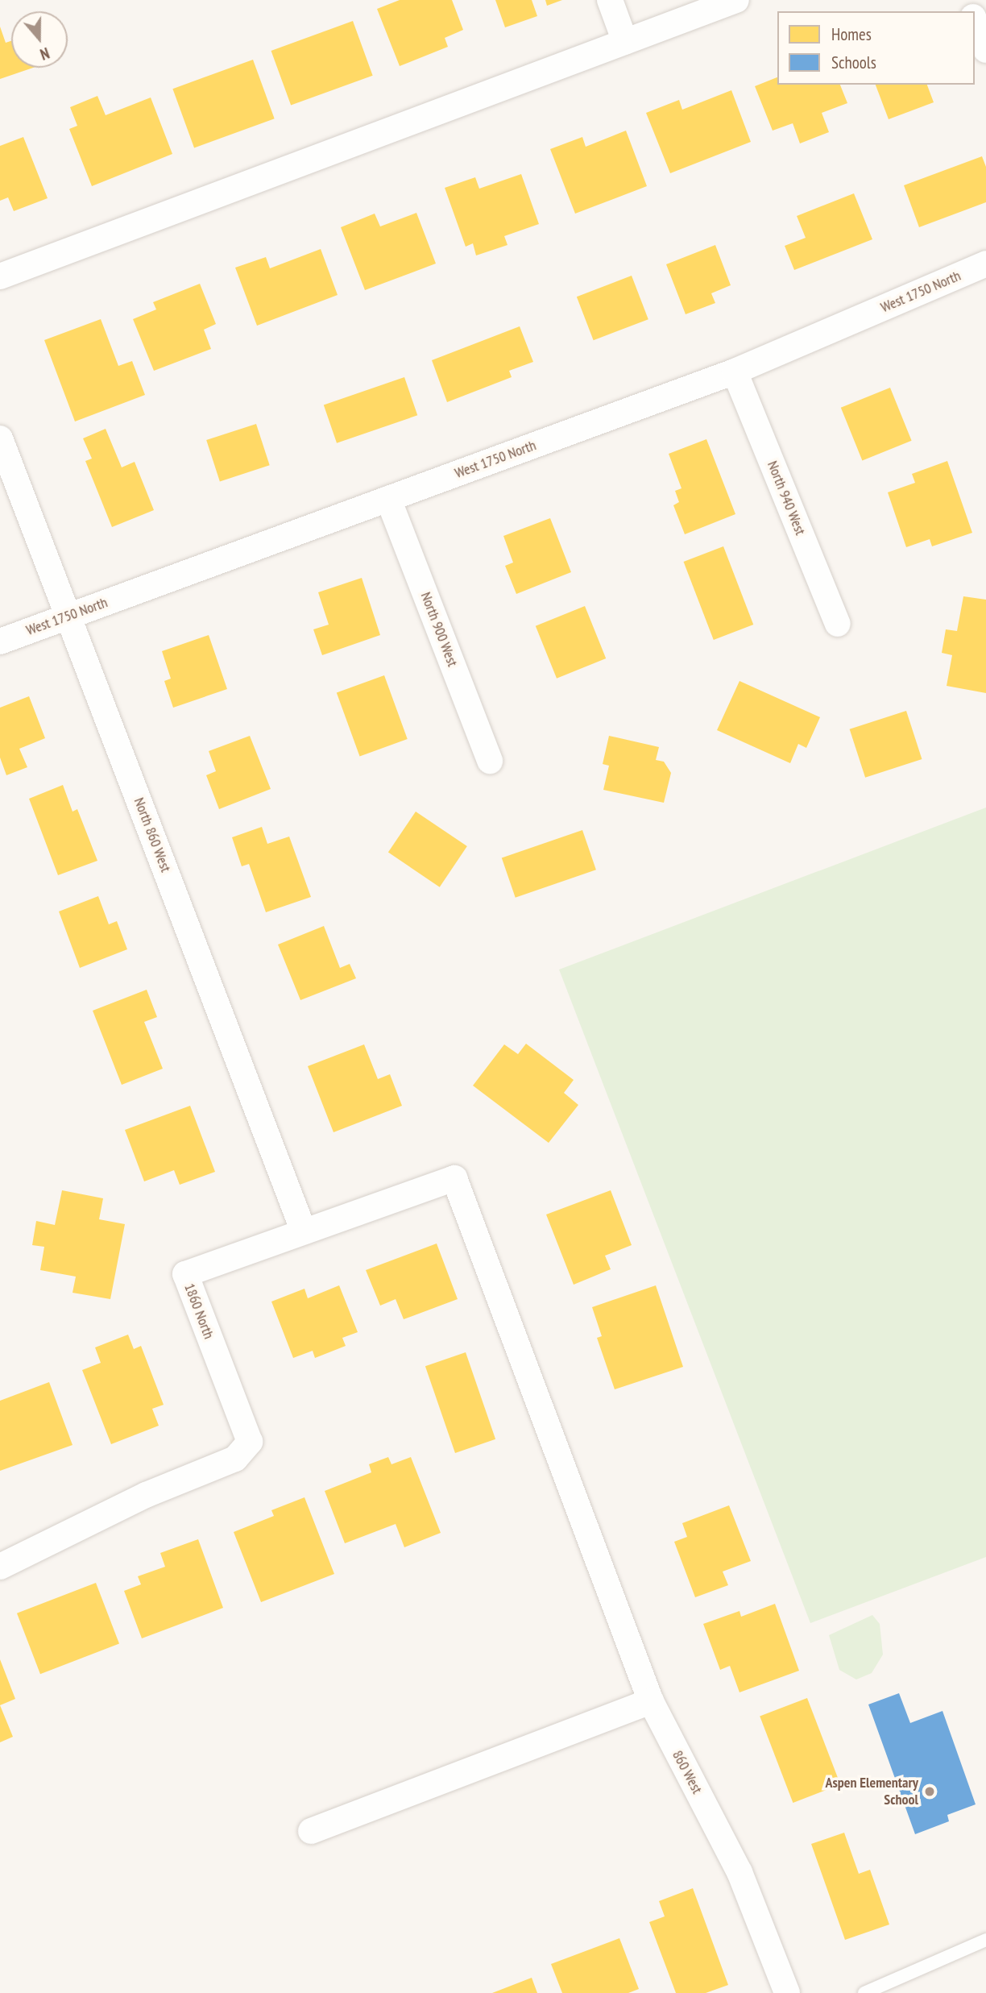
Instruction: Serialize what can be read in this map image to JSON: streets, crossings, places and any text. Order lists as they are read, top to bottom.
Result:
{
  "streets": {
    "street": [
      "West 1750 North",
      "North 940 West",
      "North 900 West",
      "North 860 West",
      "1860 North",
      "860 West"
    ]
  },
  "crossings": [
    ["West 1750 North", "North 940 West"],
    ["West 1750 North", "North 900 West"],
    ["West 1750 North", "North 860 West"],
    ["North 860 West", "1860 North"],
    ["1860 North", "860 West"]
  ],
  "places": ["Aspen Elementary School"],
  "legend": ["Homes", "Schools"],
  "north": "bottom"
}
